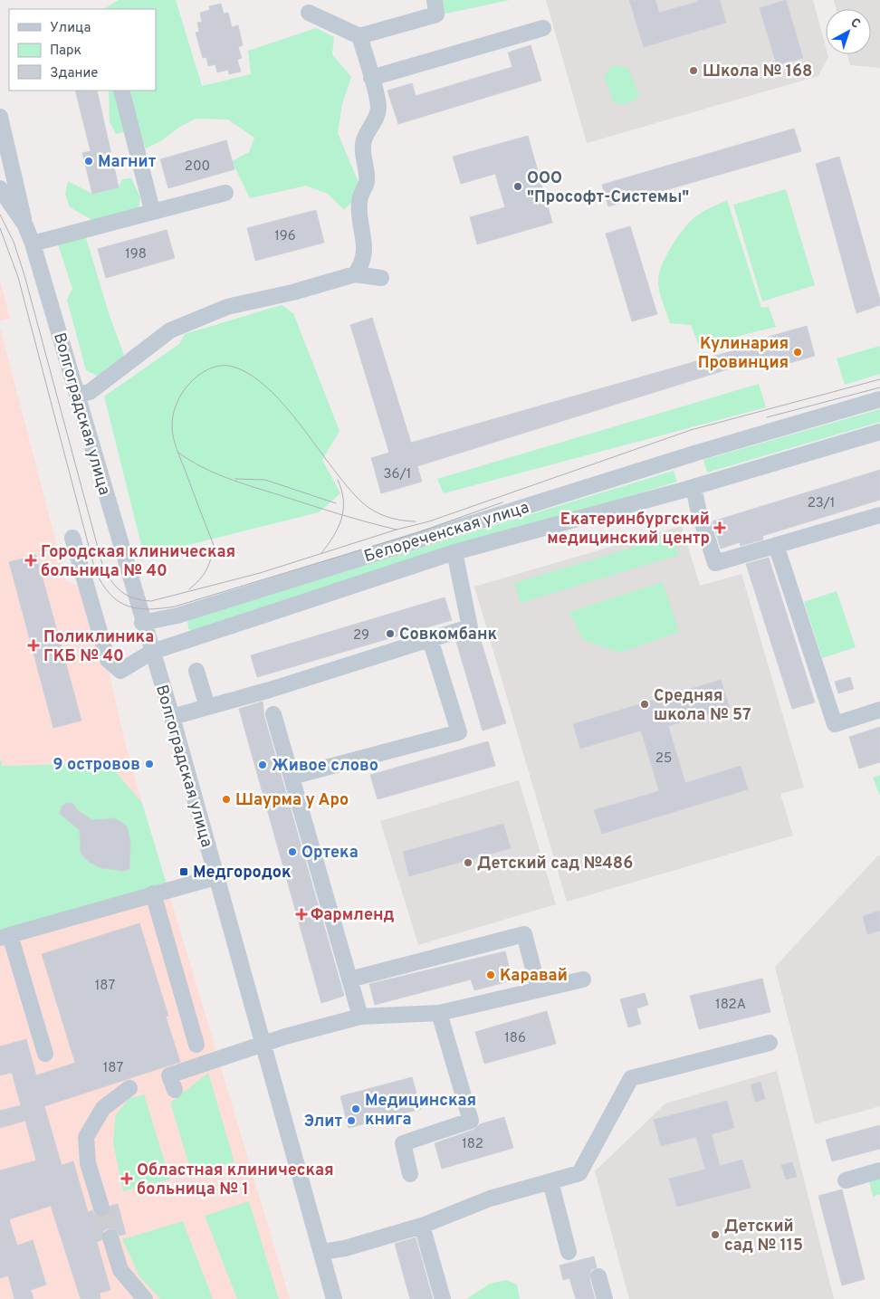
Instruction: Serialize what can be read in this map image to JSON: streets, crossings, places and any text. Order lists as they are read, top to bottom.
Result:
{
  "streets": {
    "street": ["Волгоградская улица", "Белореченская улица"]
  },
  "crossings": [
    ["Волгоградская улица", "Белореченская улица"]
  ],
  "places": {
    "other": [
      "Школа № 168",
      "Магнит",
      "ООО \"Прософт-Системы\"",
      "Кулинария Провинция",
      "Совкомбанк",
      "Средняя школа № 57",
      "9 островов",
      "Живое слово",
      "Шаурма у Аро",
      "Ортека",
      "Детский сад №486",
      "Каравай",
      "Медицинская книга",
      "Элит",
      "Детский сад № 115"
    ],
    "health": [
      "Екатеринбургский медицинский центр",
      "Городская клиническая больница № 40",
      "Поликлиника ГКБ № 40",
      "Фармленд",
      "Областная клиническая больница № 1"
    ],
    "transit": ["Медгородок"]
  },
  "house_numbers": [
    "200",
    "196",
    "198",
    "36/1",
    "23/1",
    "29",
    "25",
    "187",
    "182А",
    "186",
    "187",
    "182"
  ],
  "legend": ["Улица", "Парк", "Здание"],
  "north": "top right"
}
